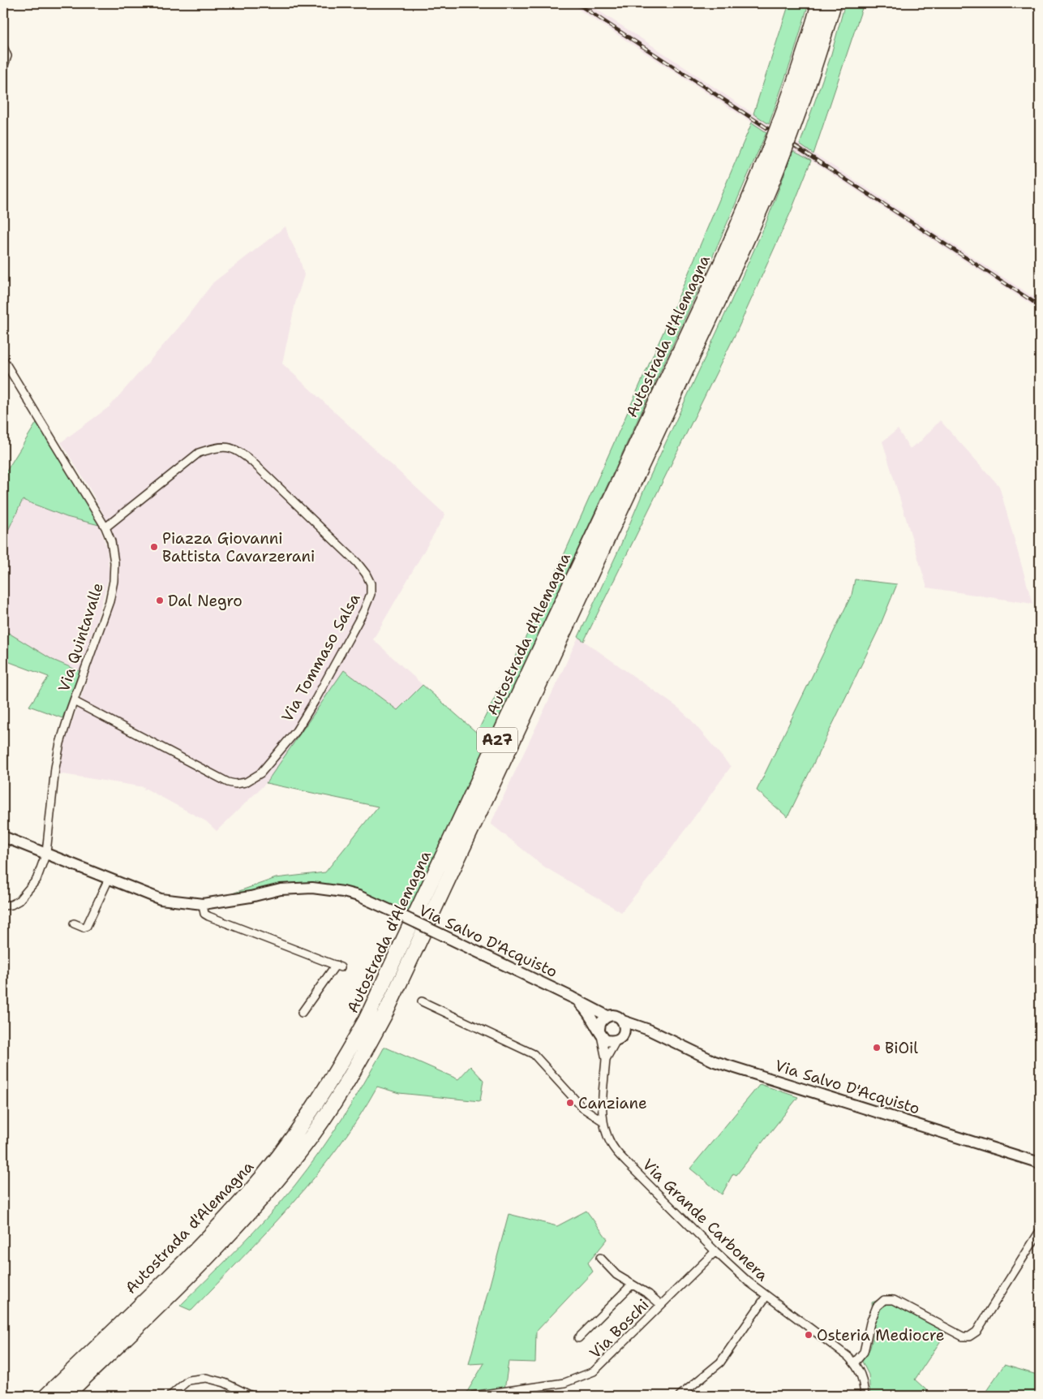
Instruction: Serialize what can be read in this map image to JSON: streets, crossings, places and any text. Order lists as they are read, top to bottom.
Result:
{
  "streets": {
    "highway": ["Autostrada d'Alemagna", "A27"],
    "street": [
      "Via Quintavalle",
      "Via Tommaso Salsa",
      "Via Salvo D'Acquisto",
      "Via Grande Carbonera",
      "Via Boschi"
    ]
  },
  "crossings": [
    ["Via Quintavalle", "Via Tommaso Salsa"],
    ["Via Quintavalle", "Via Salvo D'Acquisto"],
    ["Via Salvo D'Acquisto", "Via Grande Carbonera"],
    ["Via Grande Carbonera", "Via Boschi"]
  ],
  "places": [
    "Piazza Giovanni Battista Cavarzerani",
    "Dal Negro",
    "BiOil",
    "Canziane",
    "Osteria Mediocre"
  ]
}
